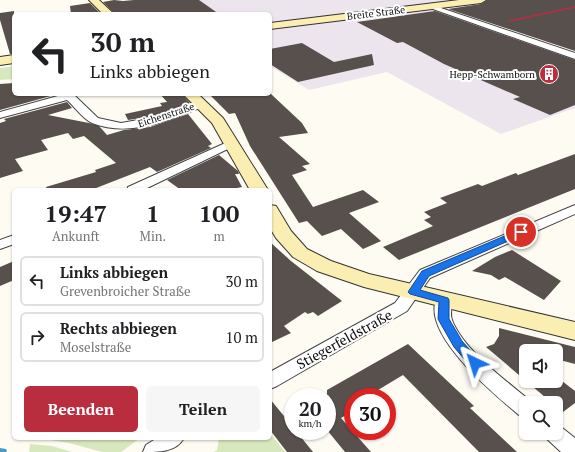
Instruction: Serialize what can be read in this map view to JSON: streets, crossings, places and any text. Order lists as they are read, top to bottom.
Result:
{
  "streets": {
    "main road": ["Breite Straße"],
    "street": ["Eichenstraße", "Stiegerfeldstraße"]
  },
  "places": {
    "building": ["Hepp-Schwamborn"]
  },
  "page": {
    "turn": ["30 m", "Links abbiegen"],
    "eta": [
      "19:47",
      "Ankunft",
      "1",
      "Min.",
      "100",
      "m"
    ],
    "list": [
      {
        "name": "Links abbiegen",
        "note": "Grevenbroicher Straße",
        "value": "30 m"
      },
      {
        "name": "Rechts abbiegen",
        "note": "Moselstraße",
        "value": "10 m"
      }
    ],
    "buttons": ["Beenden", "Teilen"],
    "speed": "20 km/h",
    "limit": "30"
  }
}
